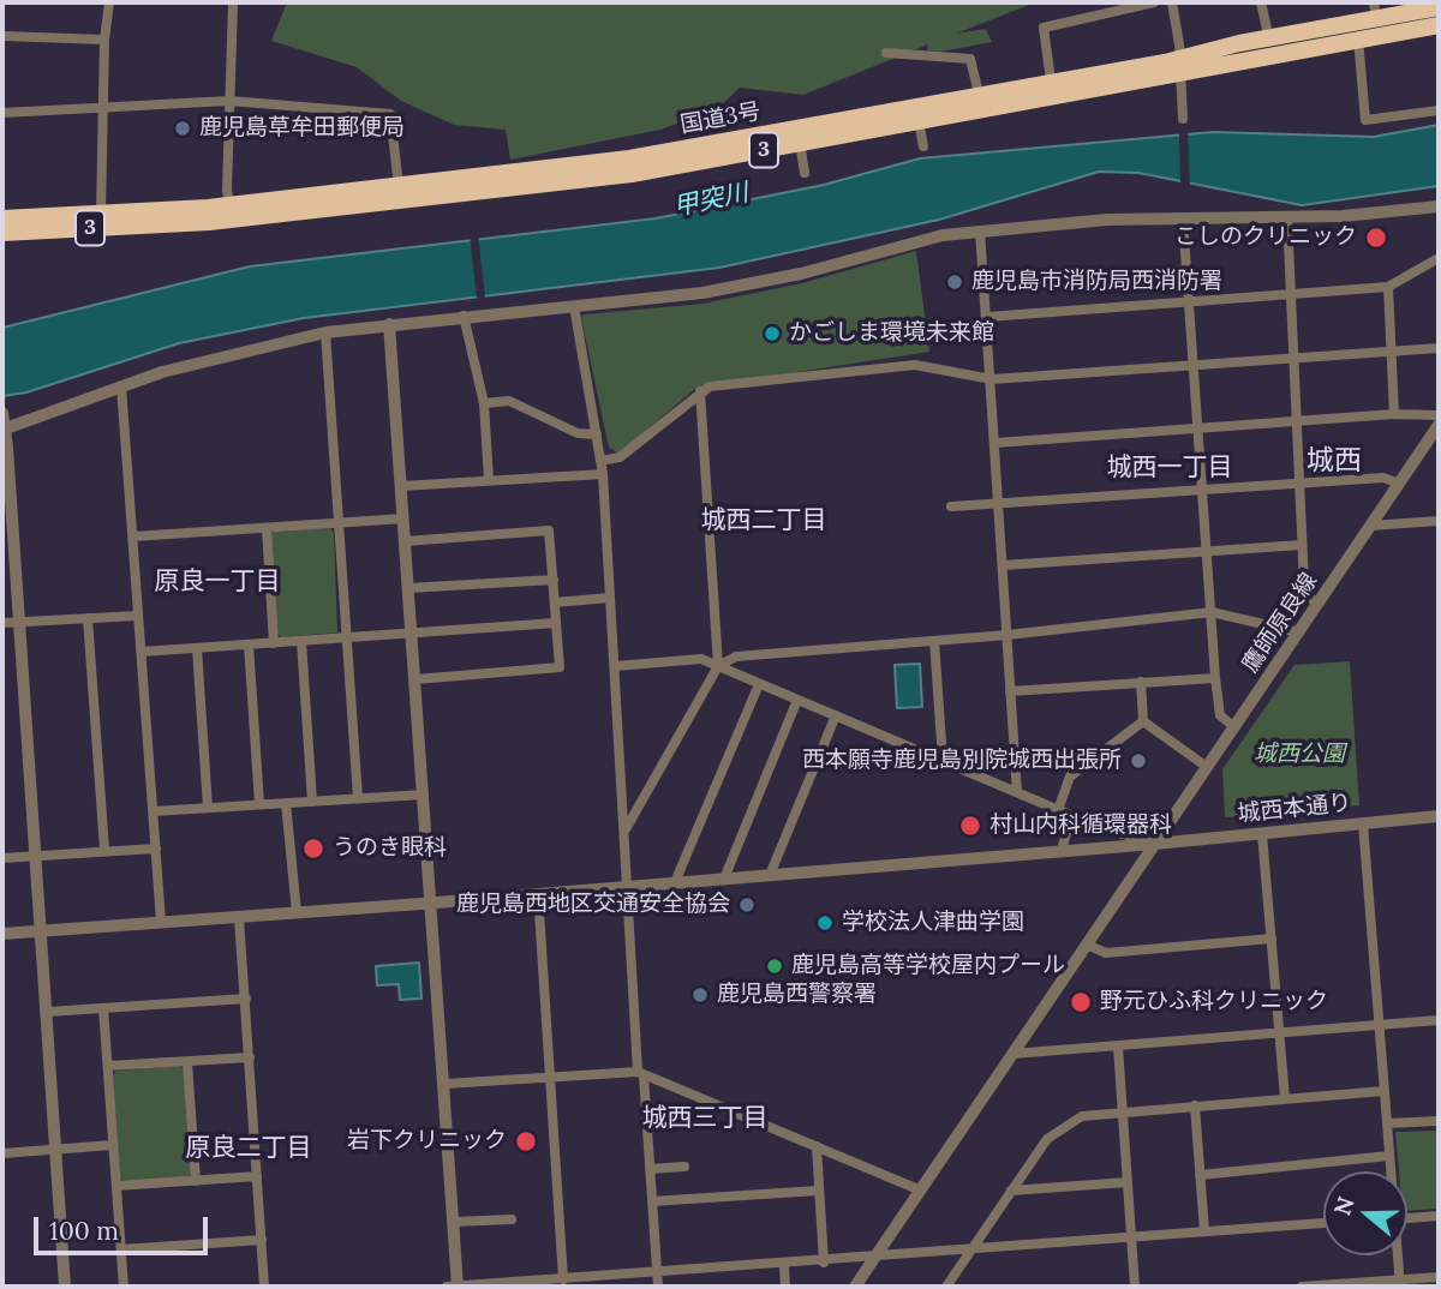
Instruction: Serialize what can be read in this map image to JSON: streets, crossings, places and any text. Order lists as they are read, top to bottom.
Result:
{
  "streets": {
    "highway": ["国道3号", "3"],
    "street": ["鷹師原良線", "城西本通り"]
  },
  "crossings": [
    ["鷹師原良線", "城西本通り"]
  ],
  "districts": [
    "城西",
    "城西一丁目",
    "城西二丁目",
    "原良一丁目",
    "城西三丁目",
    "原良二丁目"
  ],
  "water": ["甲突川"],
  "parks": ["城西公園"],
  "places": [
    "鹿児島草牟田郵便局",
    "こしのクリニック",
    "鹿児島市消防局西消防署",
    "かごしま環境未来館",
    "西本願寺鹿児島別院城西出張所",
    "村山内科循環器科",
    "うのき眼科",
    "鹿児島西地区交通安全協会",
    "学校法人津曲学園",
    "鹿児島高等学校屋内プール",
    "鹿児島西警察署",
    "野元ひふ科クリニック",
    "岩下クリニック"
  ],
  "scale_bar": "100 m",
  "north": "left"
}
